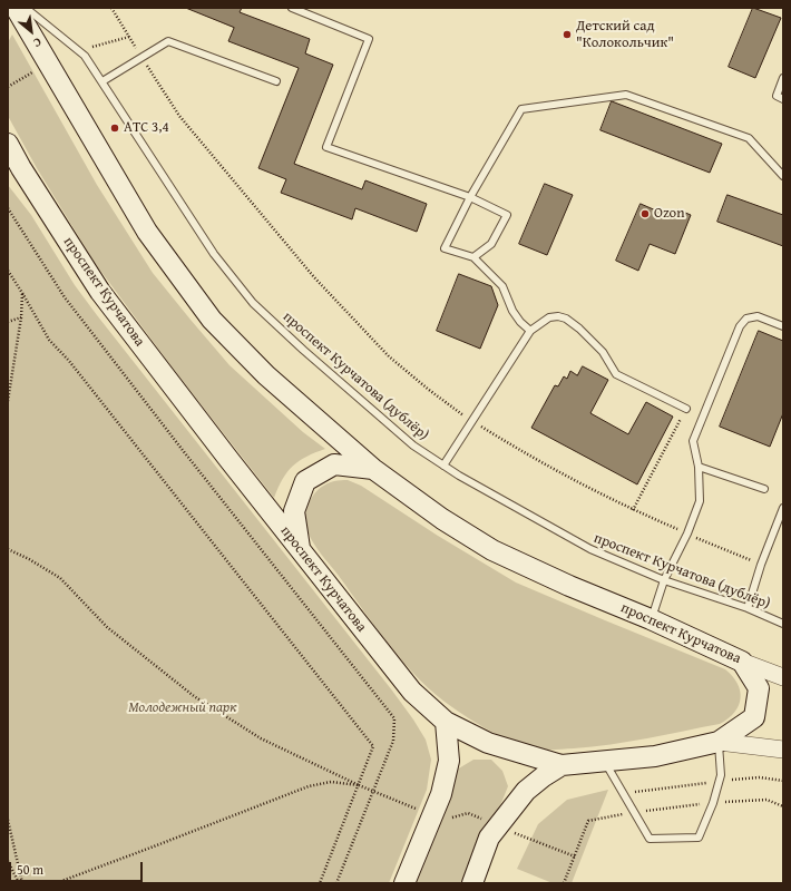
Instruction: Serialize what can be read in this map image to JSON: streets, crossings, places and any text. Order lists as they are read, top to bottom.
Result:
{
  "streets": {
    "main road": ["проспект Курчатова"],
    "lane": ["проспект Курчатова (дублёр)"]
  },
  "parks": ["Молодежный парк"],
  "places": ["Детский сад \"Колокольчик\"", "АТС 3,4", "Ozon"],
  "scale_bar": "50 m",
  "north": "bottom right"
}
